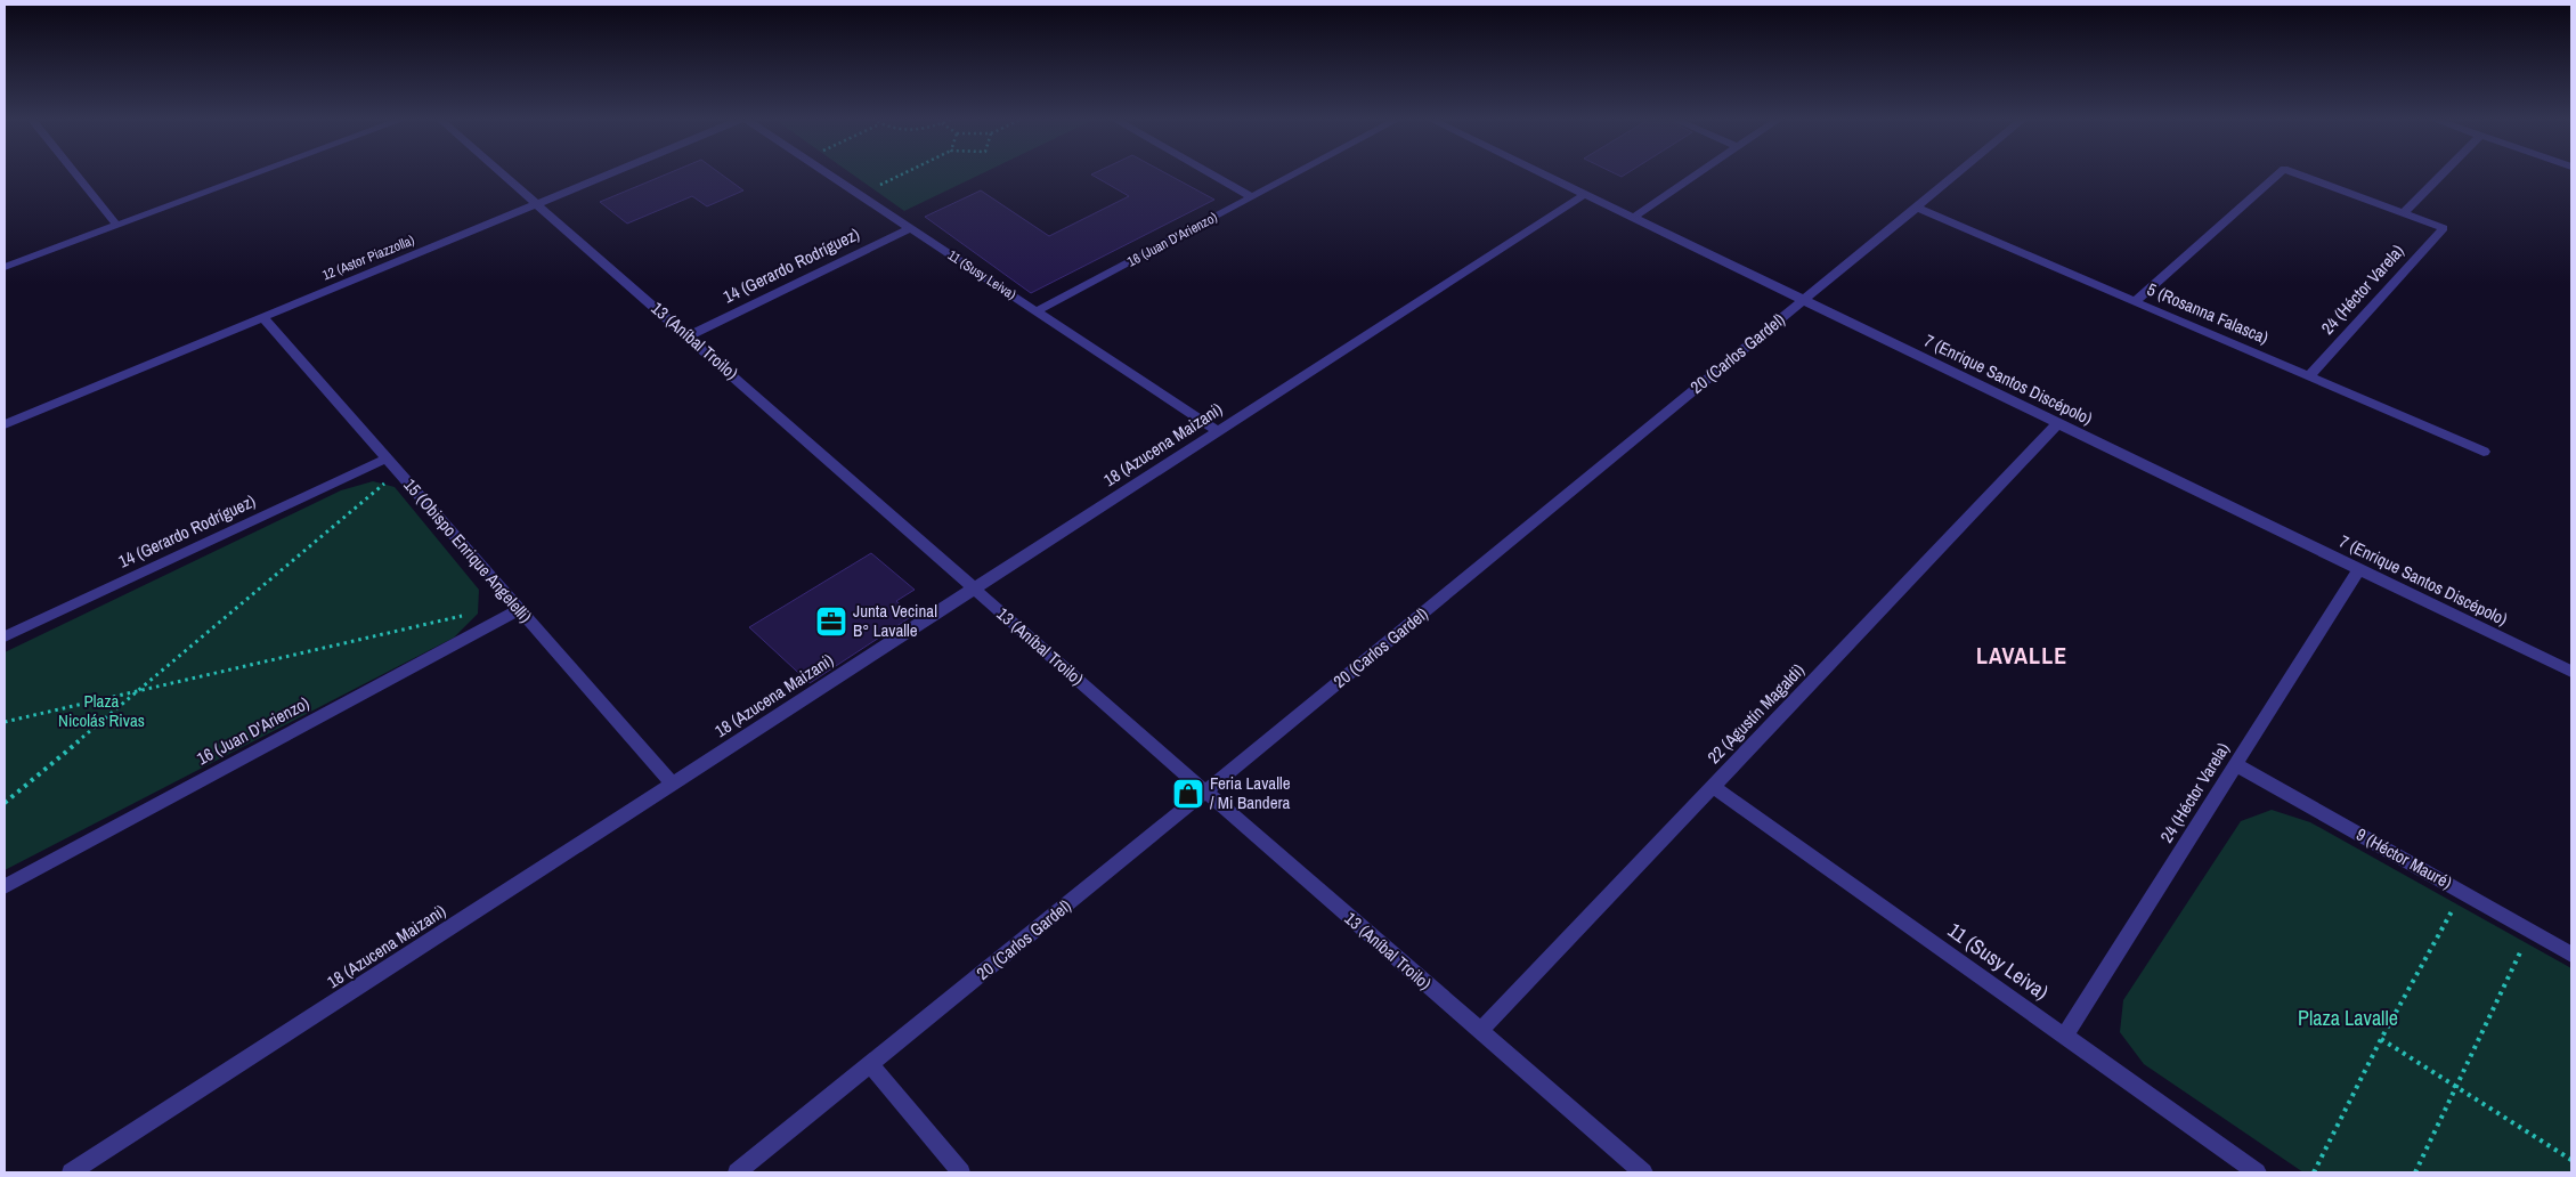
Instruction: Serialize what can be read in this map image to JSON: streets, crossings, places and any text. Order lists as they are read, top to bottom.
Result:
{
  "streets": {
    "street": [
      "16 (Juan D'Arienzo)",
      "12 (Astor Piazzolla)",
      "14 (Gerardo Rodríguez)",
      "11 (Susy Leiva)",
      "24 (Héctor Varela)",
      "5 (Rosanna Falasca)",
      "13 (Aníbal Troilo)",
      "20 (Carlos Gardel)",
      "7 (Enrique Santos Discépolo)",
      "18 (Azucena Maizani)",
      "15 (Obispo Enrique Angelelli)",
      "22 (Agustín Magaldi)",
      "9 (Héctor Mauré)"
    ]
  },
  "crossings": [
    ["16 (Juan D'Arienzo)", "11 (Susy Leiva)"],
    ["16 (Juan D'Arienzo)", "15 (Obispo Enrique Angelelli)"],
    ["12 (Astor Piazzolla)", "13 (Aníbal Troilo)"],
    ["12 (Astor Piazzolla)", "15 (Obispo Enrique Angelelli)"],
    ["14 (Gerardo Rodríguez)", "11 (Susy Leiva)"],
    ["14 (Gerardo Rodríguez)", "13 (Aníbal Troilo)"],
    ["14 (Gerardo Rodríguez)", "15 (Obispo Enrique Angelelli)"],
    ["11 (Susy Leiva)", "24 (Héctor Varela)"],
    ["11 (Susy Leiva)", "18 (Azucena Maizani)"],
    ["11 (Susy Leiva)", "22 (Agustín Magaldi)"],
    ["24 (Héctor Varela)", "5 (Rosanna Falasca)"],
    ["24 (Héctor Varela)", "7 (Enrique Santos Discépolo)"],
    ["24 (Héctor Varela)", "9 (Héctor Mauré)"],
    ["5 (Rosanna Falasca)", "20 (Carlos Gardel)"],
    ["13 (Aníbal Troilo)", "20 (Carlos Gardel)"],
    ["13 (Aníbal Troilo)", "18 (Azucena Maizani)"],
    ["13 (Aníbal Troilo)", "22 (Agustín Magaldi)"],
    ["20 (Carlos Gardel)", "7 (Enrique Santos Discépolo)"],
    ["7 (Enrique Santos Discépolo)", "18 (Azucena Maizani)"],
    ["7 (Enrique Santos Discépolo)", "22 (Agustín Magaldi)"],
    ["18 (Azucena Maizani)", "15 (Obispo Enrique Angelelli)"]
  ],
  "districts": ["LAVALLE"],
  "parks": ["Plaza Nicolás Rivas", "Plaza Lavalle"],
  "places": {
    "office": ["Junta Vecinal B° Lavalle"],
    "shop": ["Feria Lavalle / Mi Bandera"]
  }
}
